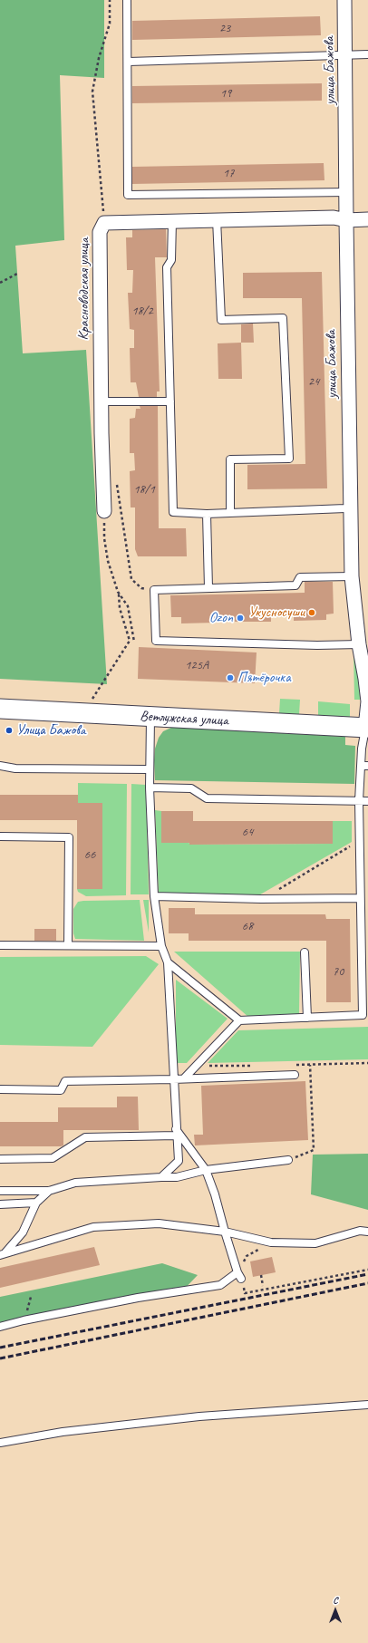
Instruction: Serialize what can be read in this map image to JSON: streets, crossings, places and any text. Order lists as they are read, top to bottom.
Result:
{
  "streets": {
    "main road": ["Ветлужская улица"],
    "street": ["улица Бажова", "Красноводская улица"]
  },
  "crossings": [
    ["улица Бажова", "Красноводская улица"],
    ["улица Бажова", "Ветлужская улица"]
  ],
  "places": [
    "Укусносуши",
    "Ozon",
    "Пятёрочка",
    "Улица Бажова"
  ],
  "house_numbers": [
    "23",
    "19",
    "17",
    "18/2",
    "24",
    "18/1",
    "125А",
    "64",
    "66",
    "68",
    "70"
  ],
  "north": "top"
}
